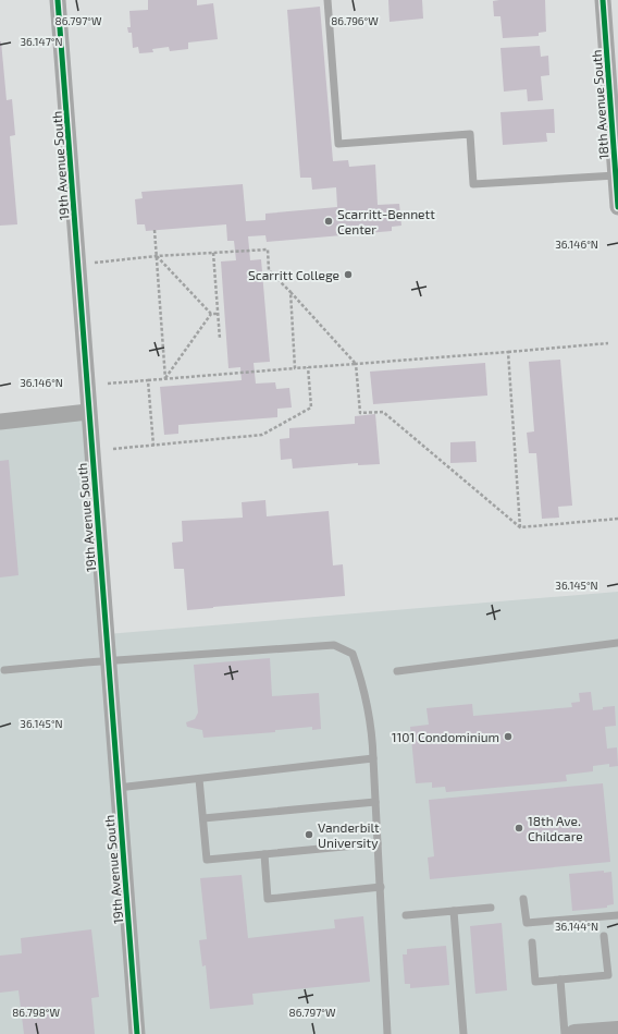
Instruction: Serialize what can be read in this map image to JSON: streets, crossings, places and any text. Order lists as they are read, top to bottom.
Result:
{
  "streets": {
    "street": ["18th Avenue South", "19th Avenue South"]
  },
  "places": [
    "Scarritt-Bennett Center",
    "Scarritt College",
    "1101 Condominium",
    "18th Ave. Childcare",
    "Vanderbilt University"
  ],
  "coordinates": [
    "86.797°W",
    "86.796°W",
    "36.147°N",
    "36.146°N",
    "36.145°N",
    "36.144°N",
    "86.798°W"
  ]
}
